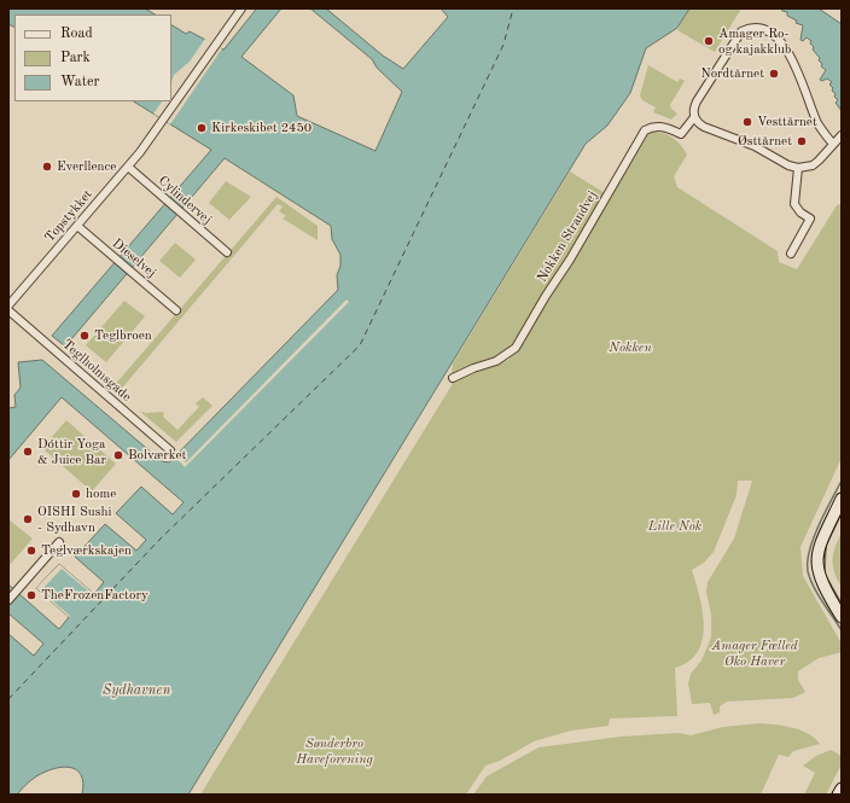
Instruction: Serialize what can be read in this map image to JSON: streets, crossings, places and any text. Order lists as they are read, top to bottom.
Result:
{
  "streets": {
    "street": [
      "Cylindervej",
      "Topstykket",
      "Nokken Strandvej",
      "Dieselvej",
      "Teglholmsgade"
    ]
  },
  "crossings": [
    ["Cylindervej", "Topstykket"],
    ["Topstykket", "Dieselvej"]
  ],
  "water": ["Sydhavnen"],
  "parks": [
    "Nokken",
    "Lille Nok",
    "Amager Fælled Øko Haver",
    "Sønderbro Haveforening"
  ],
  "places": [
    "Amager Ro- og kajakklub",
    "Nordtårnet",
    "Vesttårnet",
    "Kirkeskibet 2450",
    "Østtårnet",
    "Everllence",
    "Teglbroen",
    "Dóttir Yoga & Juice Bar",
    "Bolværket",
    "home",
    "OISHI Sushi - Sydhavn",
    "Teglværkskajen",
    "TheFrozenFactory"
  ],
  "legend": ["Road", "Park", "Water"]
}
